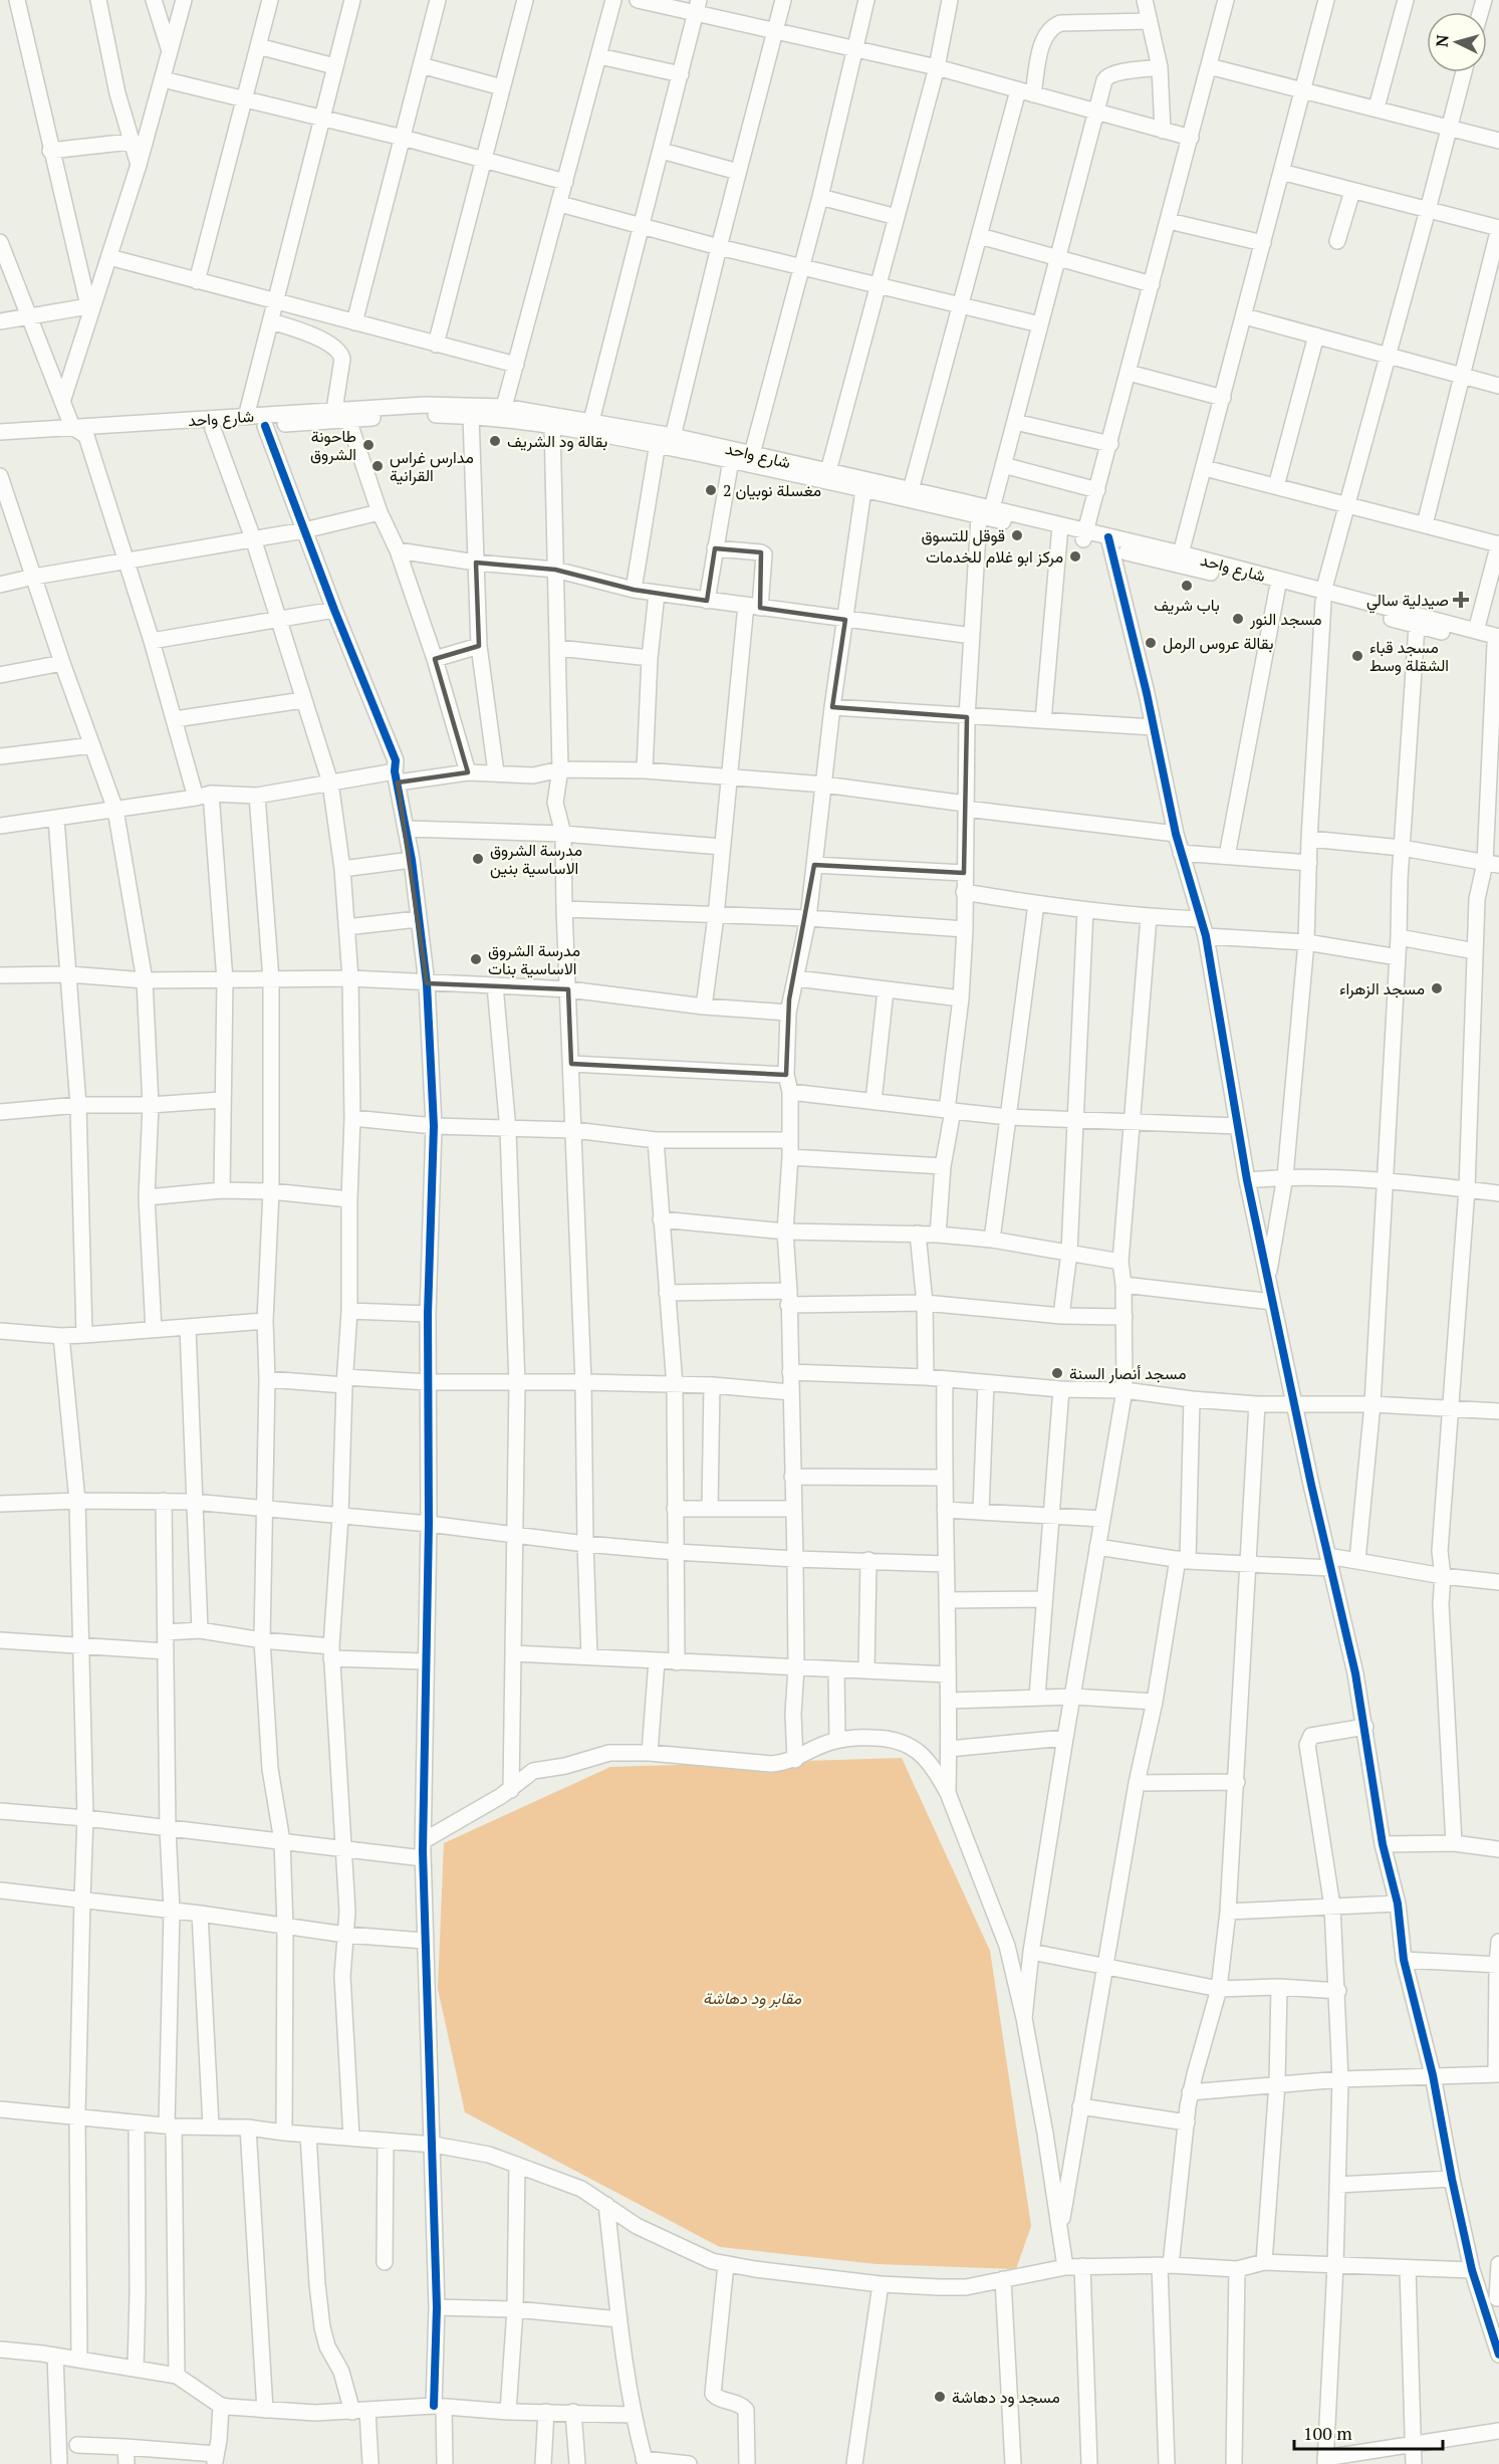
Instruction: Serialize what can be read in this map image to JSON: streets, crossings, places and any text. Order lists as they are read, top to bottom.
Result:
{
  "streets": {
    "street": ["شارع واحد"]
  },
  "parks": ["مقابر ود دهاشة"],
  "places": {
    "other": [
      "بقالة ود الشريف",
      "طاحونة الشروق",
      "مدارس غراس القرانية",
      "مغسلة نوبيان 2",
      "قوقل للتسوق",
      "مركز ابو غلام للخدمات",
      "باب شريف",
      "مسجد النور",
      "بقالة عروس الرمل",
      "مسجد قباء الشقلة وسط",
      "مدرسة الشروق الاساسية بنين",
      "مدرسة الشروق الاساسية بنات",
      "مسجد الزهراء",
      "مسجد أنصار السنة",
      "مسجد ود دهاشة"
    ],
    "health": ["صيدلية سالي"]
  },
  "scale_bar": "100 m",
  "north": "left"
}
